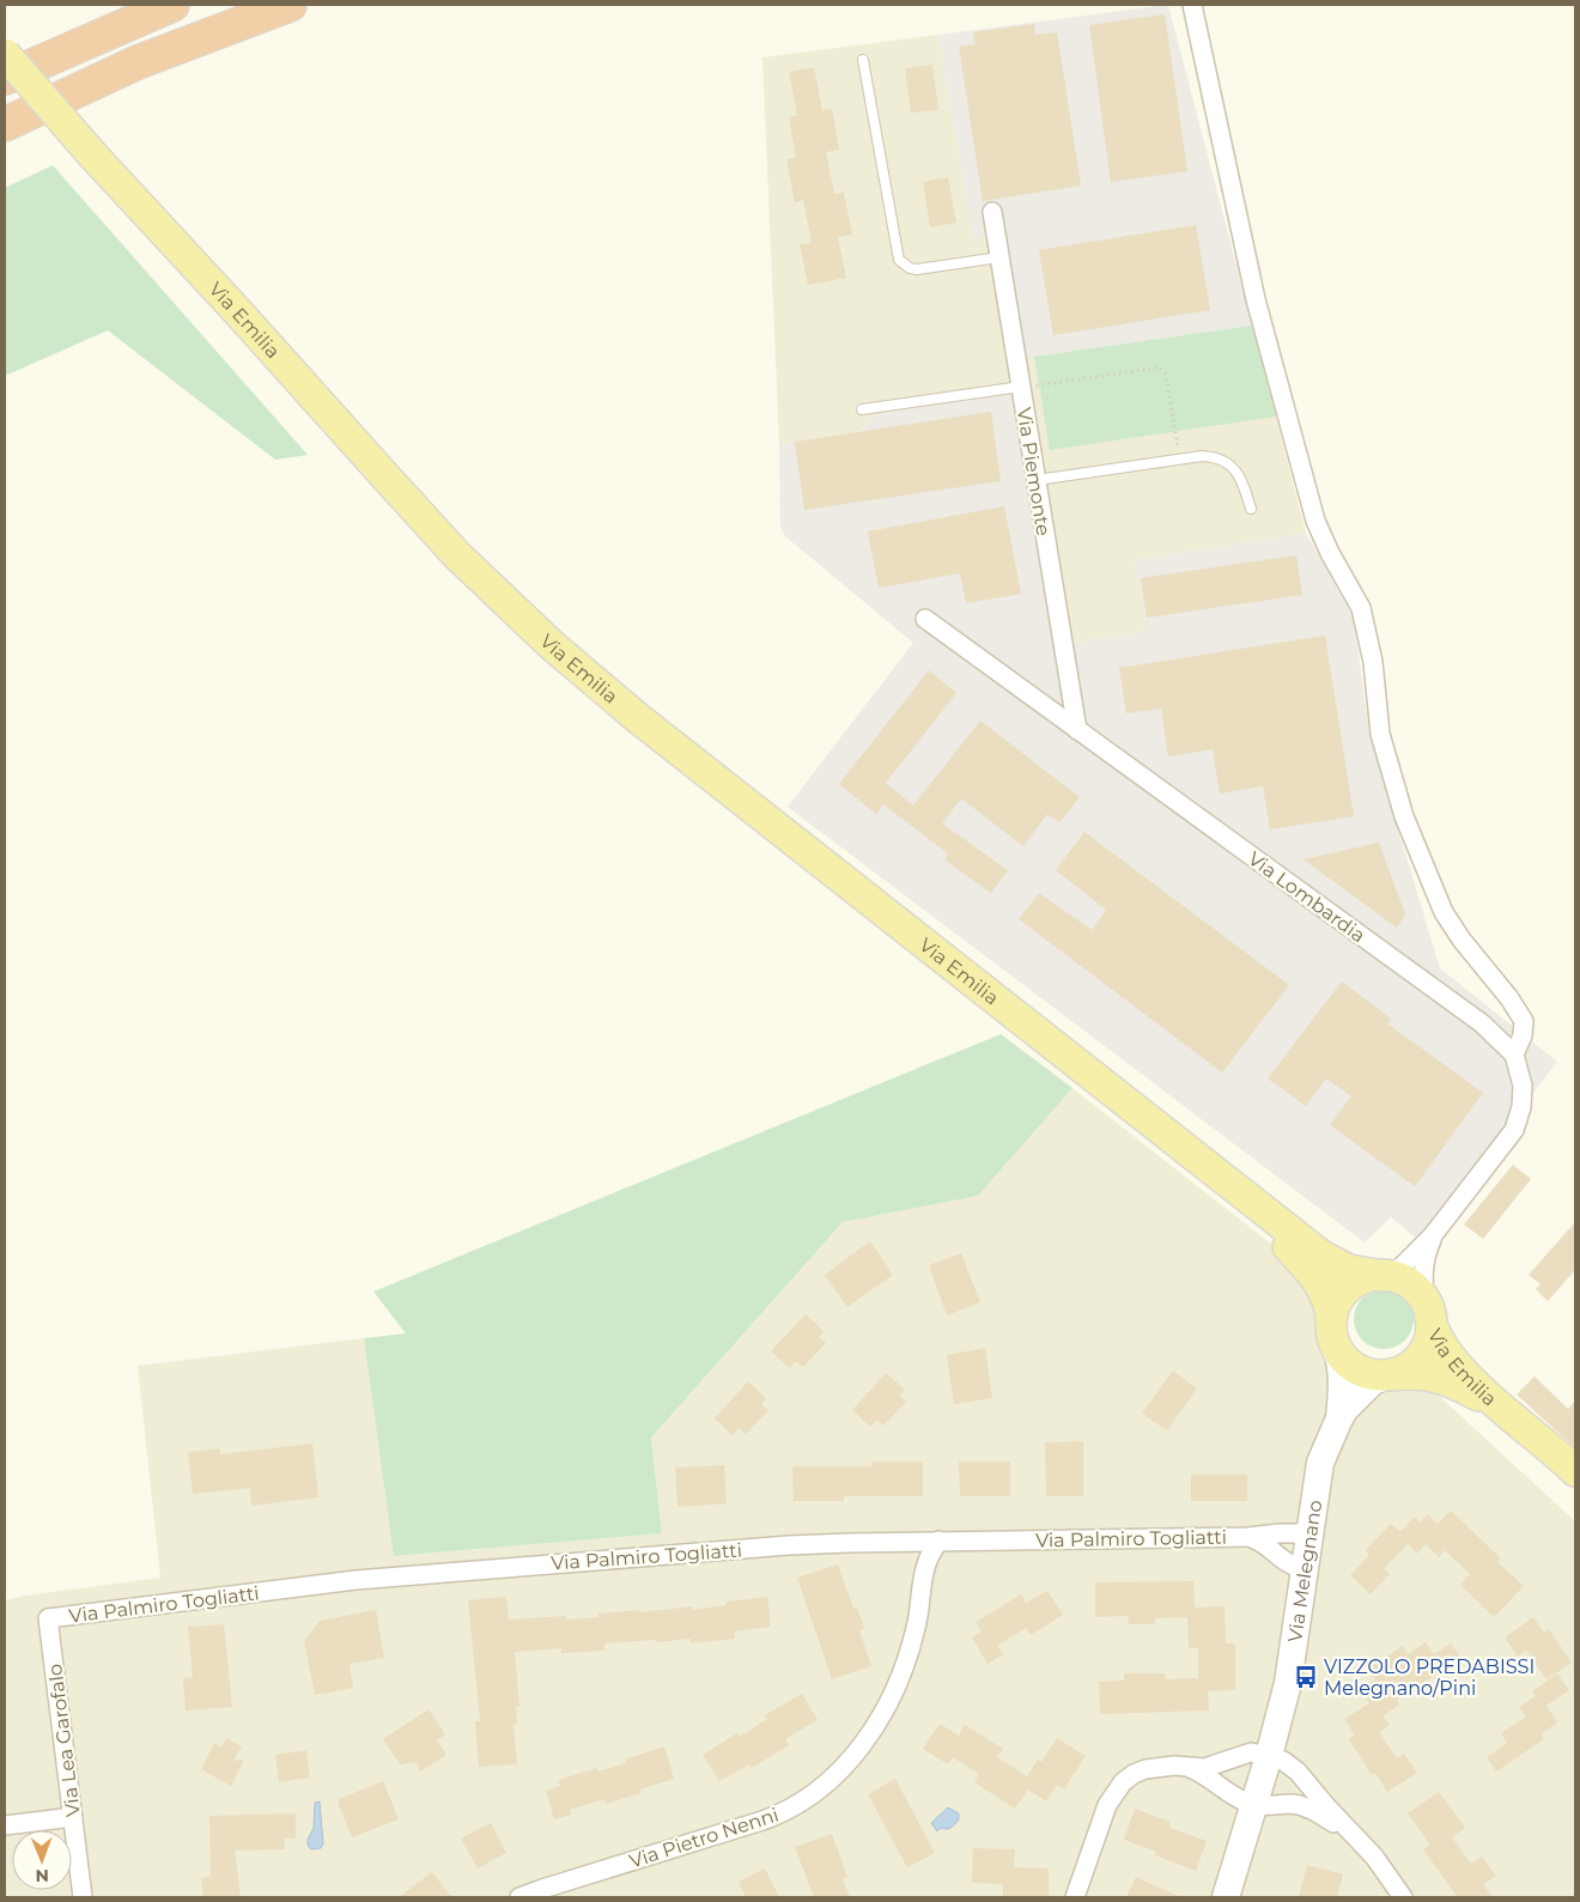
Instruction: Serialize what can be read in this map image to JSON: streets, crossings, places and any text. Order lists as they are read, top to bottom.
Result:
{
  "streets": {
    "main road": ["Via Emilia"],
    "street": [
      "Via Piemonte",
      "Via Lombardia",
      "Via Palmiro Togliatti",
      "Via Melegnano",
      "Via Lea Garofalo",
      "Via Pietro Nenni"
    ]
  },
  "crossings": [
    ["Via Emilia", "Via Melegnano"],
    ["Via Piemonte", "Via Lombardia"],
    ["Via Palmiro Togliatti", "Via Melegnano"],
    ["Via Palmiro Togliatti", "Via Lea Garofalo"],
    ["Via Palmiro Togliatti", "Via Pietro Nenni"]
  ],
  "places": {
    "bus stop": ["VIZZOLO PREDABISSI Melegnano/Pini"]
  },
  "north": "bottom"
}
